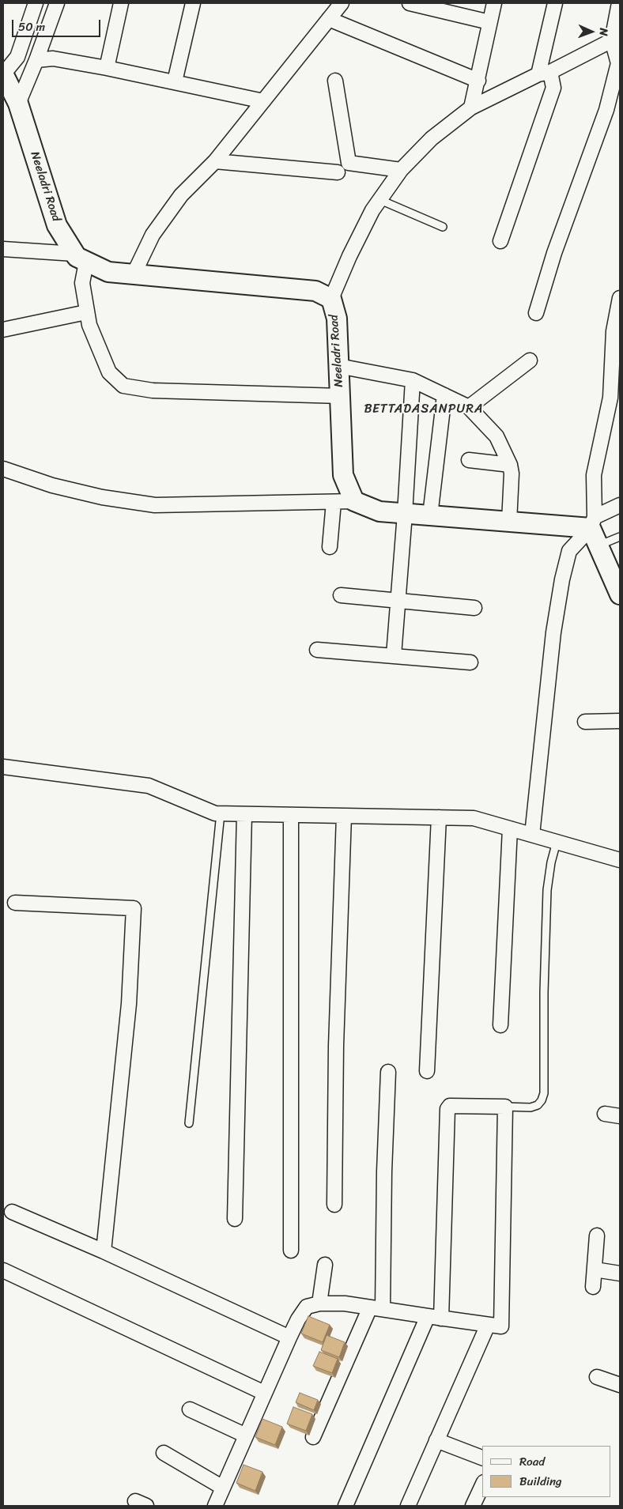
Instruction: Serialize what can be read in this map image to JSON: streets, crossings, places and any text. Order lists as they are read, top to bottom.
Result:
{
  "streets": {
    "main road": ["Neeladri Road"]
  },
  "districts": ["BETTADASANPURA"],
  "legend": ["Road", "Building"],
  "scale_bar": "50 m",
  "north": "right"
}
